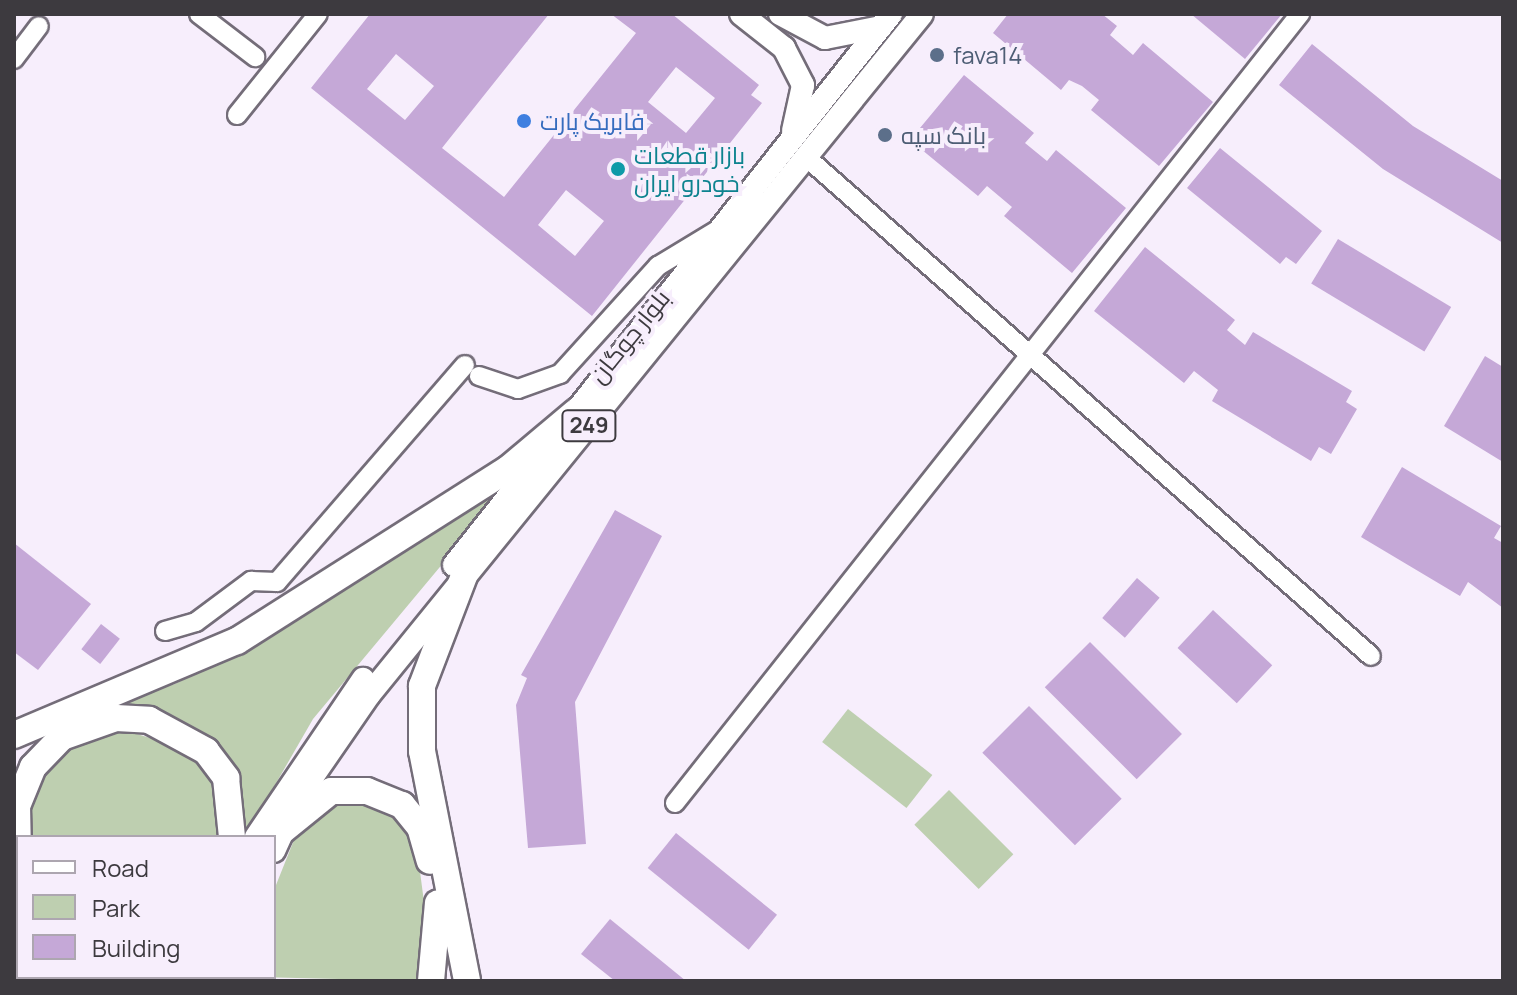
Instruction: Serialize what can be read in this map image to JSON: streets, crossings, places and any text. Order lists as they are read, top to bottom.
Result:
{
  "streets": {
    "main road": ["بلوار چوگان", "249"]
  },
  "places": [
    "fava14",
    "فابریک پارت",
    "بانک سپه",
    "بازار قطعات خودرو ایران"
  ],
  "legend": ["Road", "Park", "Building"]
}
